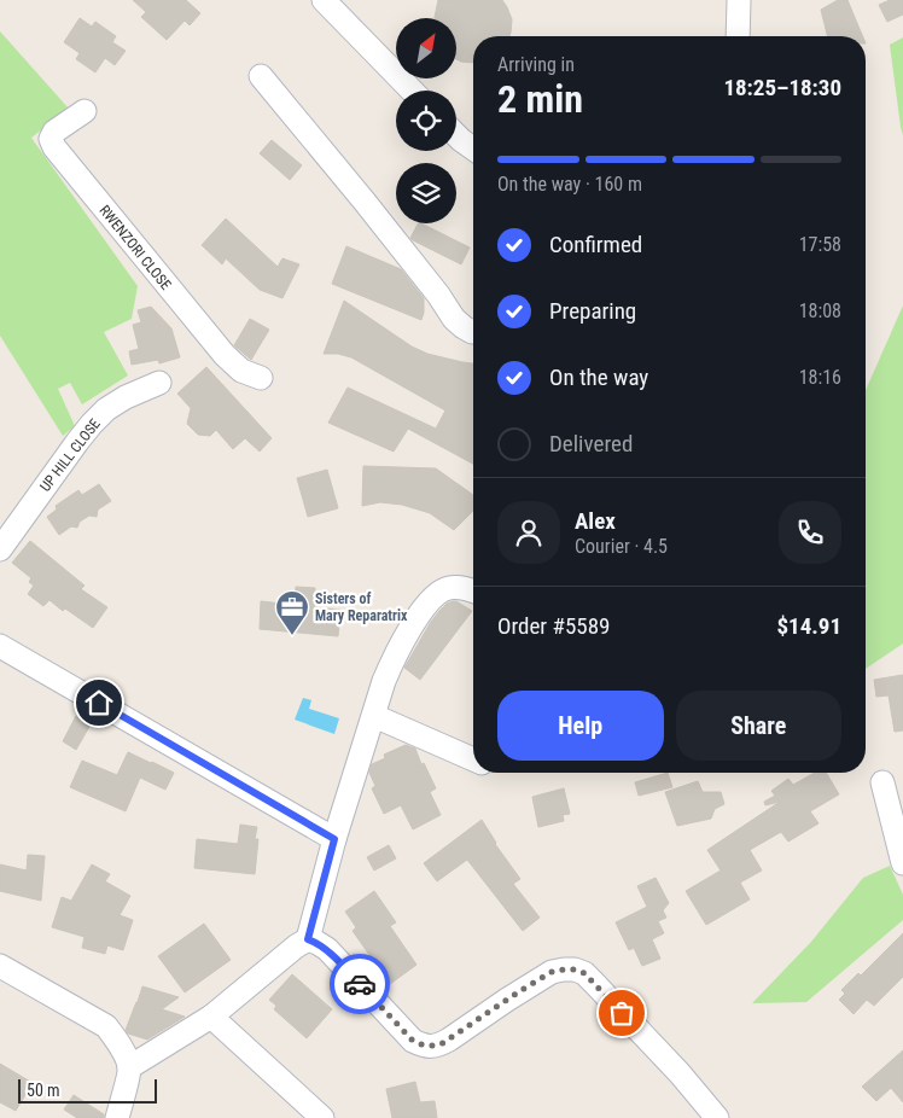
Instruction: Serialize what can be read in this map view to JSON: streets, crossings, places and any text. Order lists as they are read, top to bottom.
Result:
{
  "streets": {
    "street": ["RWENZORI CLOSE", "UP HILL CLOSE"]
  },
  "places": {
    "office": ["Sisters of Mary Reparatrix"]
  },
  "scale_bar": "50 m",
  "north": "top right",
  "page": {
    "heading": ["2 min", "Arriving in", "18:25–18:30"],
    "panel": [
      "Alex",
      "Courier · 4.5",
      "Order #5589",
      "$14.91"
    ],
    "bar": "On the way · 160 m",
    "list": [
      ["Confirmed", "17:58"],
      ["Preparing", "18:08"],
      ["On the way", "18:16"],
      "Delivered"
    ],
    "buttons": ["Help", "Share"],
    "scale": "50 m"
  }
}
